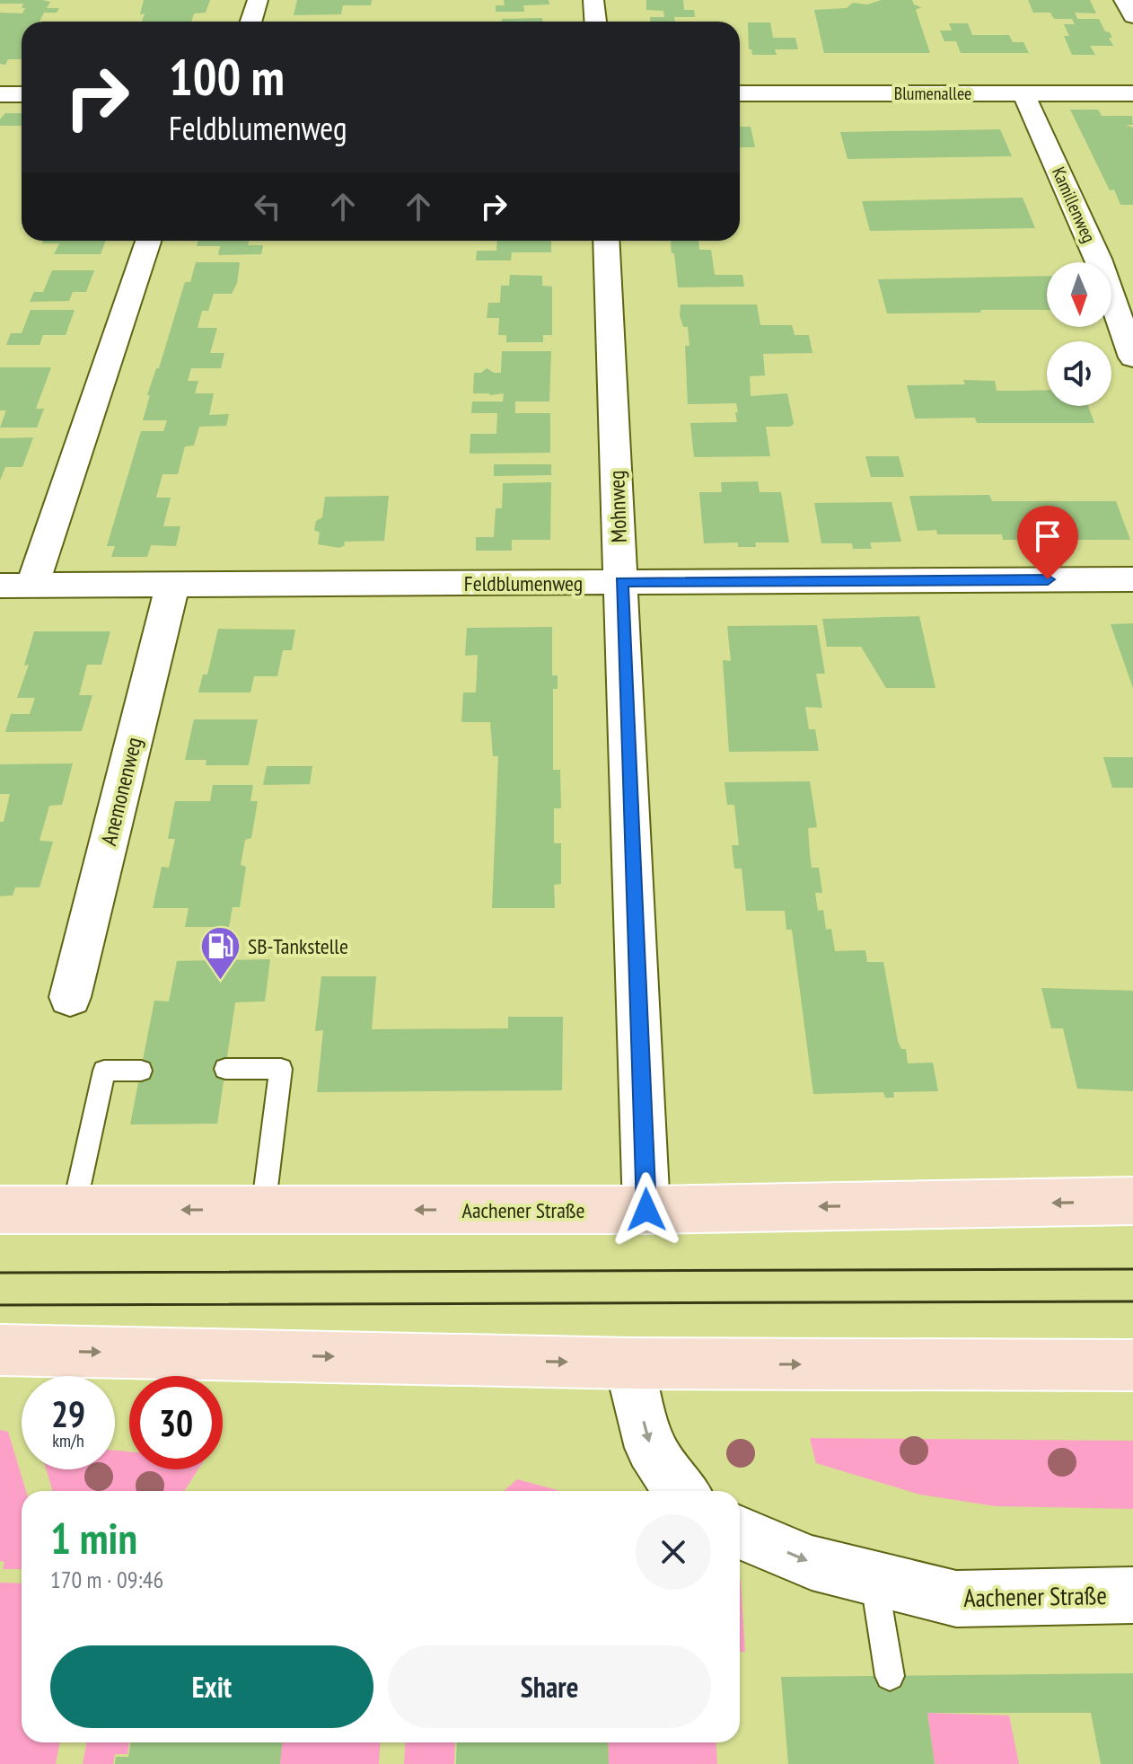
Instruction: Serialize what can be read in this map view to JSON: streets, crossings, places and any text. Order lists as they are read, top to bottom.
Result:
{
  "streets": {
    "main road": ["Aachener Straße"],
    "street": [
      "Blumenallee",
      "Kamillenweg",
      "Mohnweg",
      "Feldblumenweg",
      "Anemonenweg"
    ]
  },
  "crossings": [
    ["Blumenallee", "Kamillenweg"],
    ["Mohnweg", "Feldblumenweg"],
    ["Mohnweg", "Aachener Straße"],
    ["Feldblumenweg", "Anemonenweg"]
  ],
  "places": {
    "fuel station": ["SB-Tankstelle"]
  },
  "north": "bottom",
  "page": {
    "turn": ["100 m", "Feldblumenweg"],
    "speed": "29 km/h",
    "limit": "30",
    "heading": ["1 min", "170 m · 09:46"],
    "buttons": ["Exit", "Share"]
  }
}
